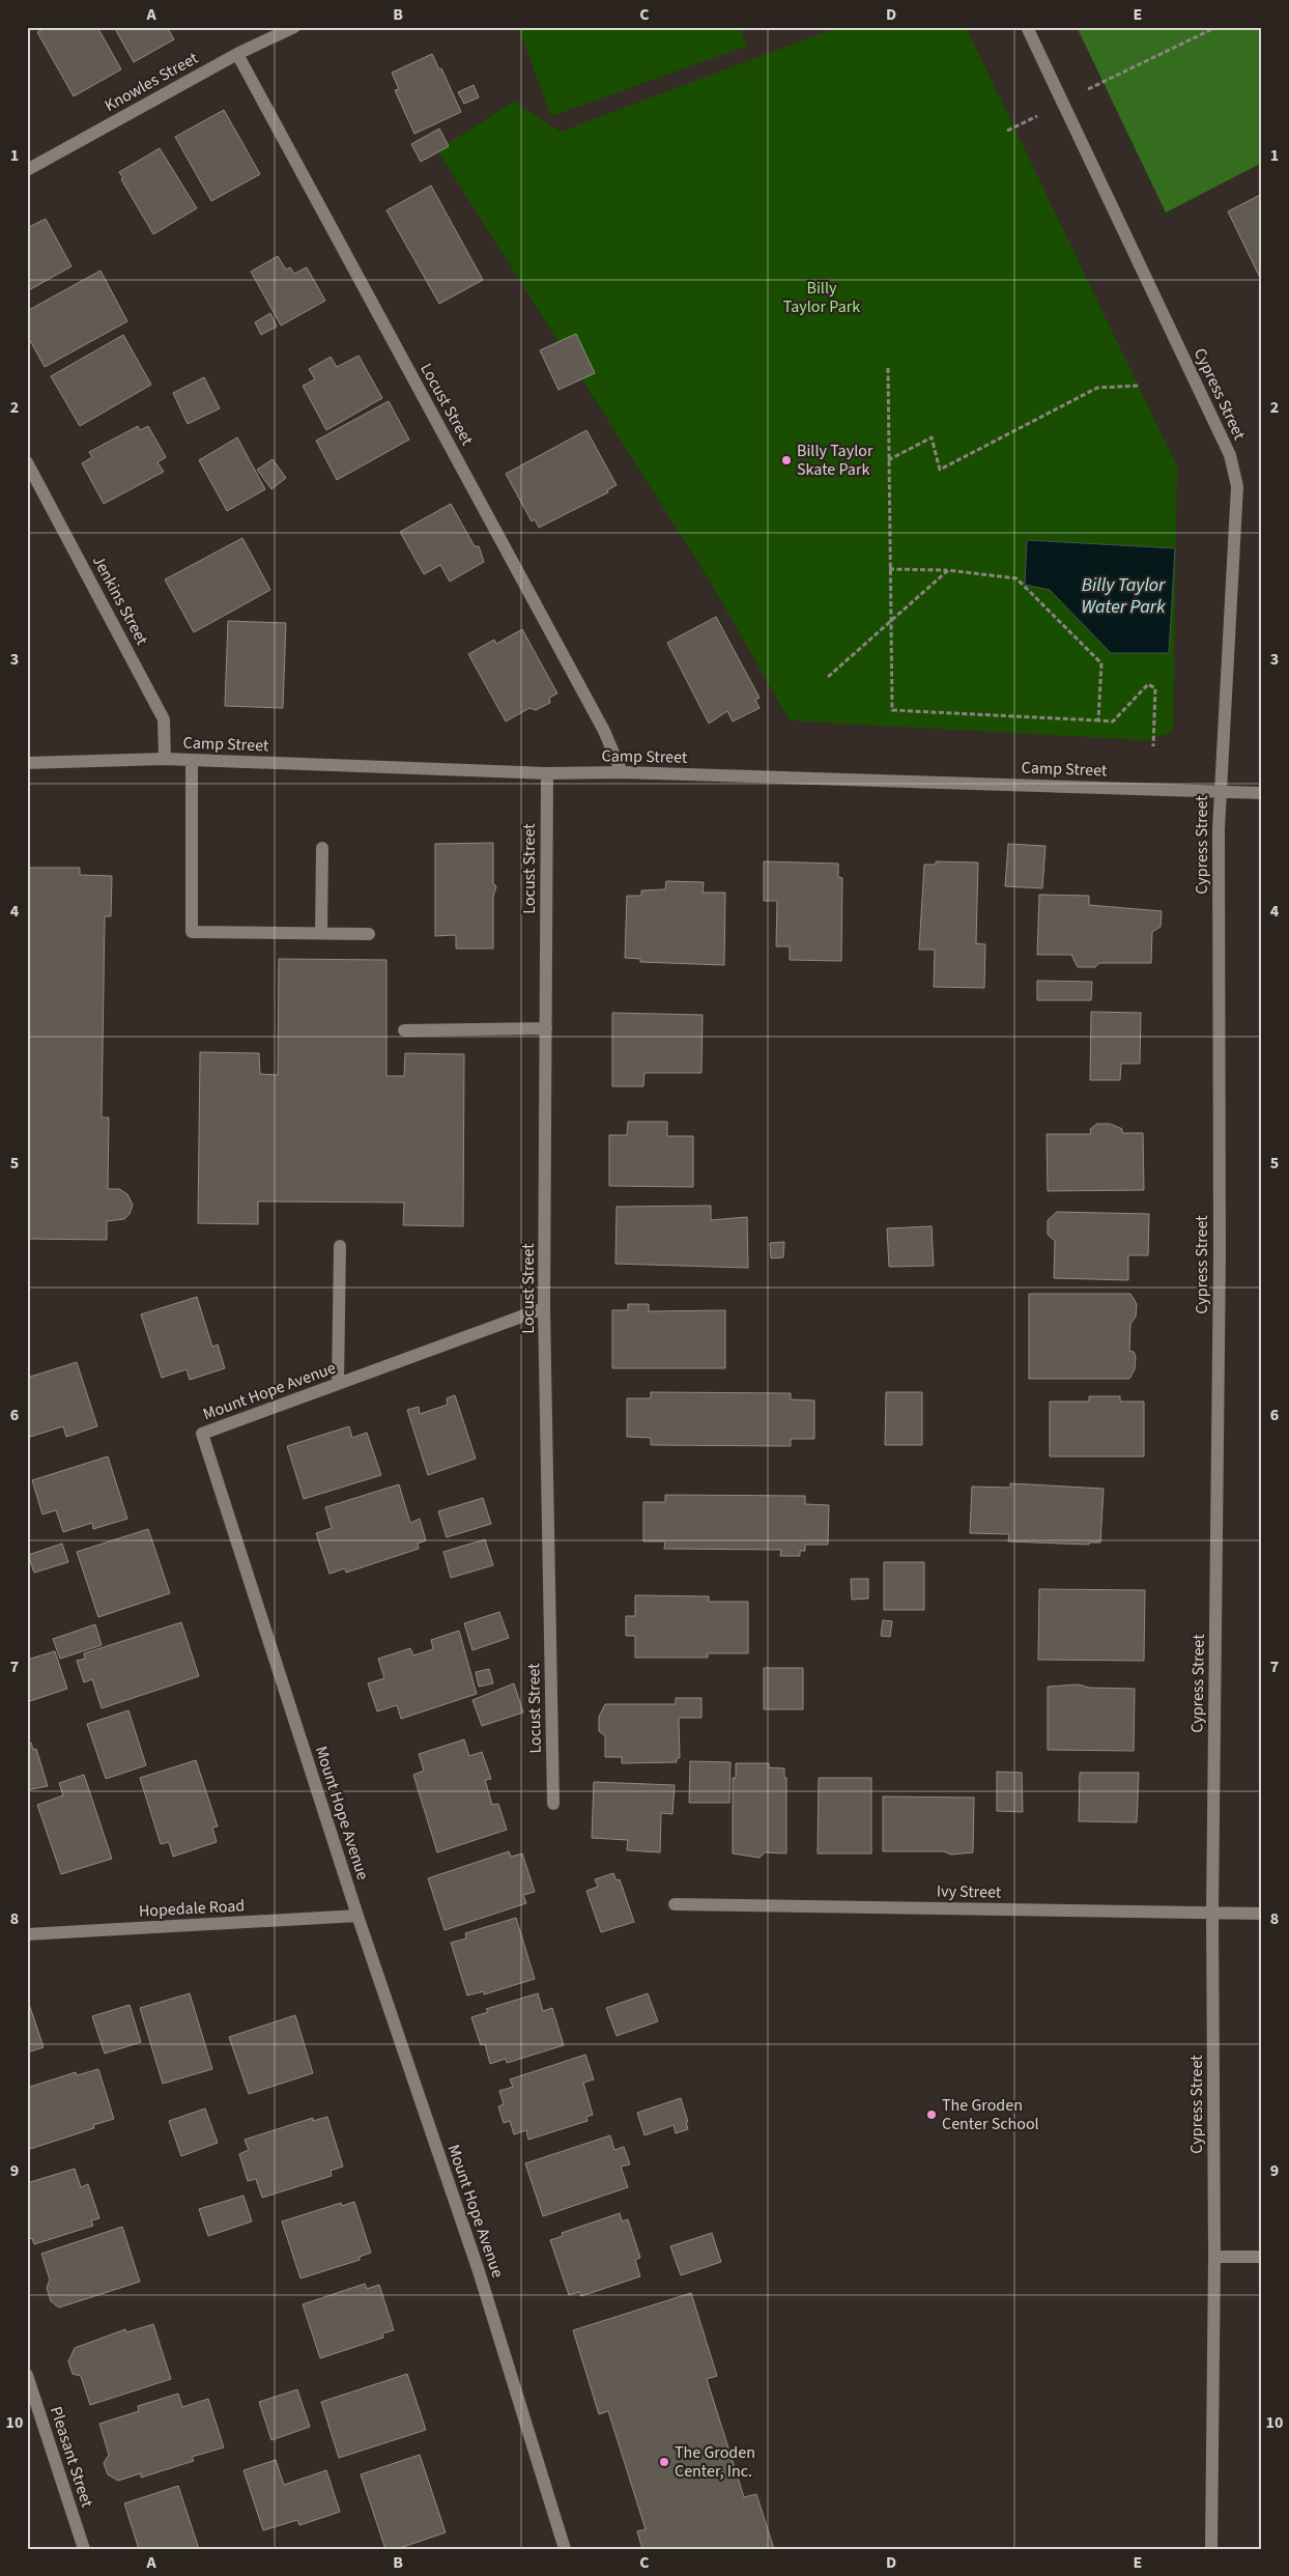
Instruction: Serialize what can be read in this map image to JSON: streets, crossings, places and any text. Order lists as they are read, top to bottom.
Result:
{
  "streets": {
    "street": [
      "Knowles Street",
      "Cypress Street",
      "Locust Street",
      "Jenkins Street",
      "Camp Street",
      "Mount Hope Avenue",
      "Ivy Street",
      "Hopedale Road",
      "Pleasant Street"
    ]
  },
  "crossings": [
    ["Knowles Street", "Locust Street"],
    ["Cypress Street", "Camp Street"],
    ["Cypress Street", "Ivy Street"],
    ["Locust Street", "Camp Street"],
    ["Locust Street", "Mount Hope Avenue"],
    ["Jenkins Street", "Camp Street"],
    ["Mount Hope Avenue", "Hopedale Road"]
  ],
  "water": ["Billy Taylor Water Park"],
  "parks": ["Billy Taylor Park"],
  "places": ["Billy Taylor Skate Park", "The Groden Center School", "The Groden Center, Inc."],
  "grid": {
    "columns": [
      "A",
      "B",
      "C",
      "D",
      "E"
    ],
    "rows": [
      "1",
      "2",
      "3",
      "4",
      "5",
      "6",
      "7",
      "8",
      "9",
      "10"
    ]
  }
}
